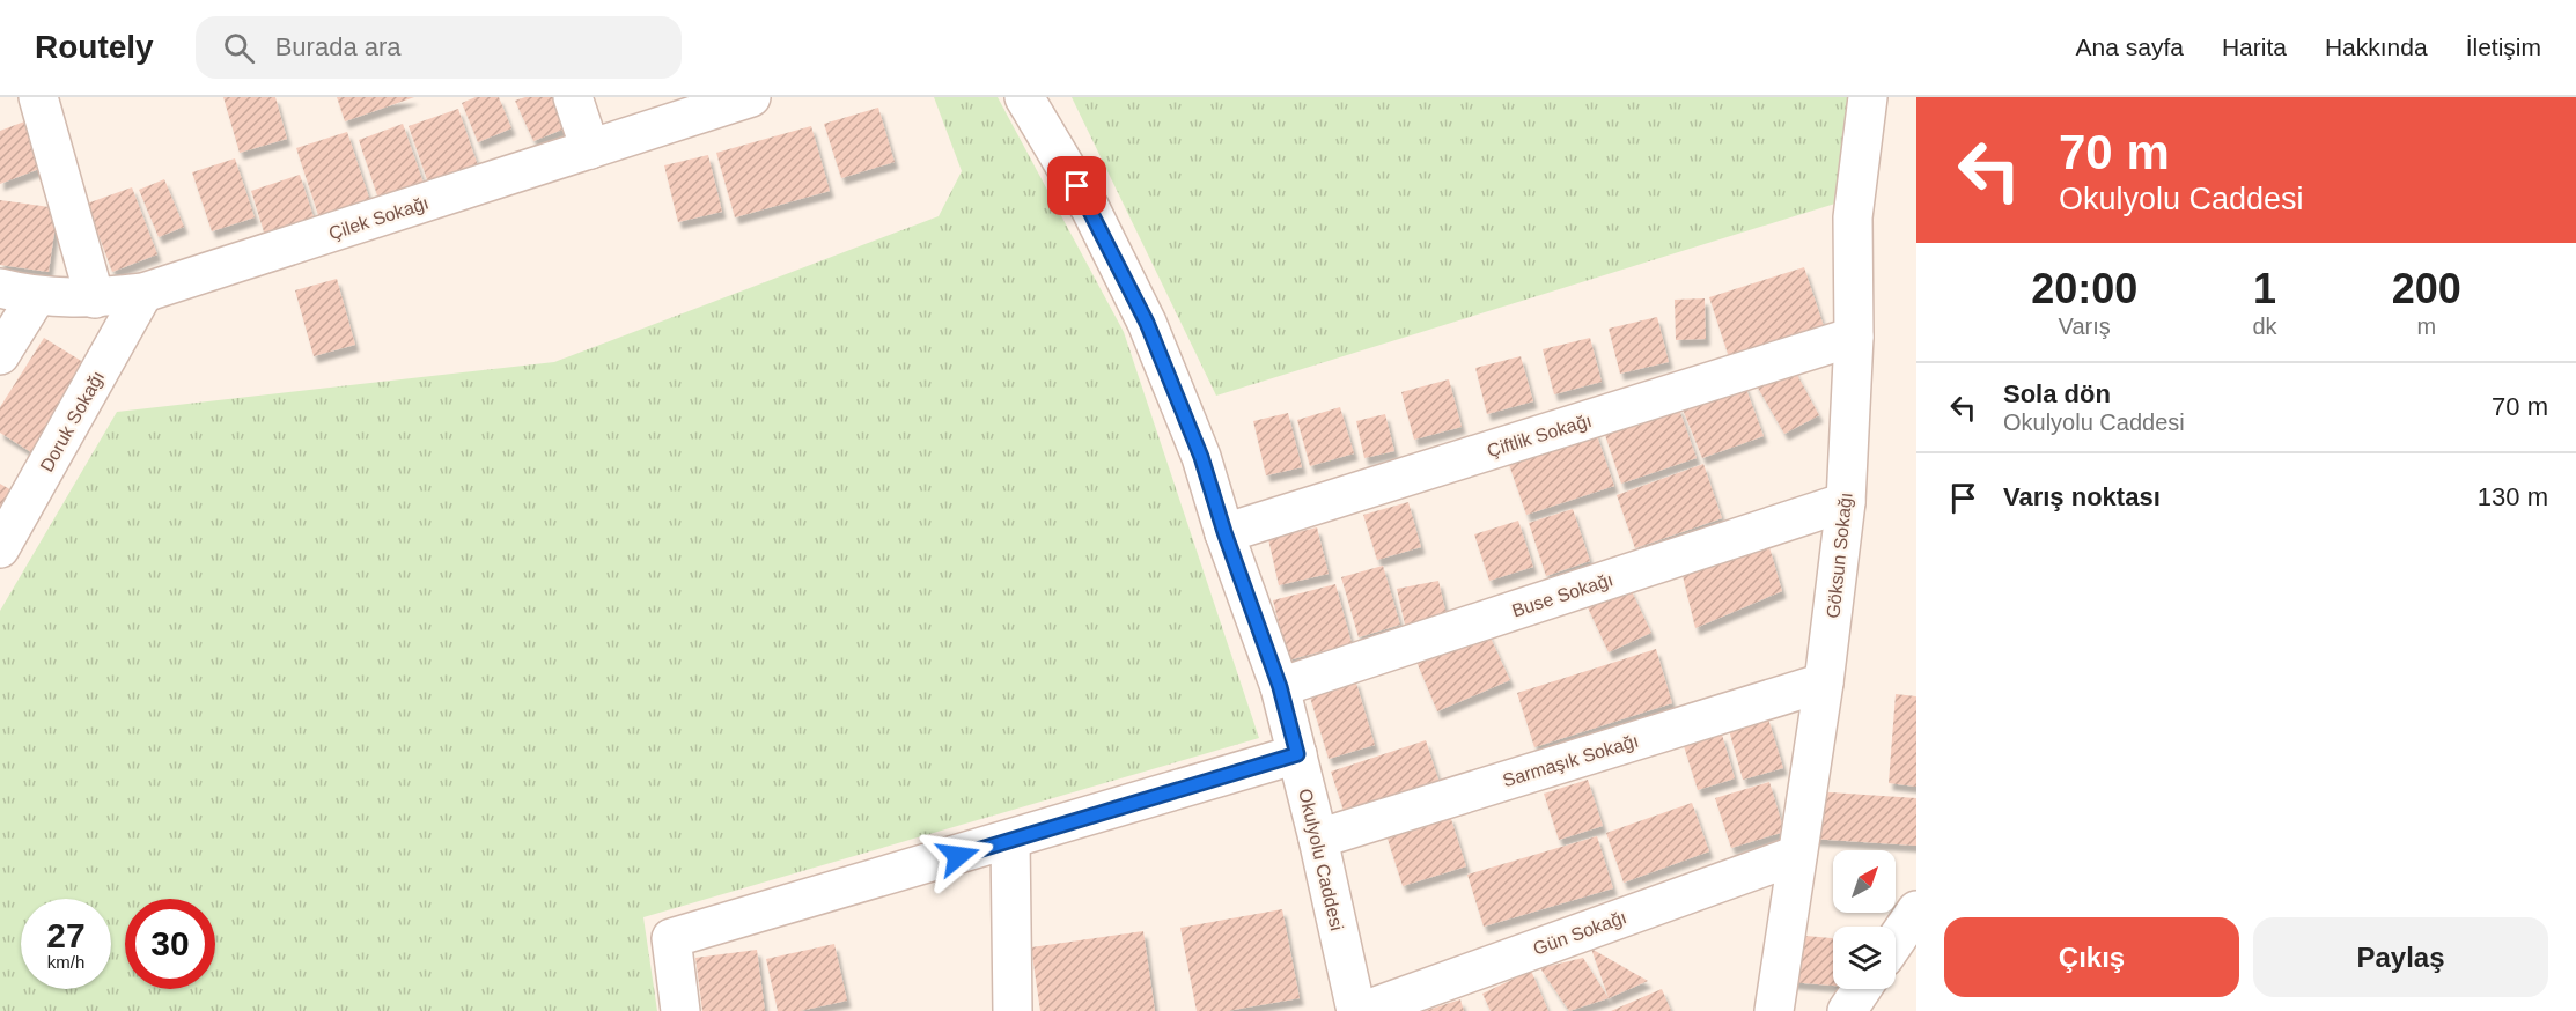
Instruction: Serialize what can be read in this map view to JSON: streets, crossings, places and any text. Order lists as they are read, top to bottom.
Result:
{
  "streets": {
    "street": [
      "Çilek Sokağı",
      "Doruk Sokağı",
      "Çiftlik Sokağı",
      "Göksun Sokağı",
      "Buse Sokağı",
      "Sarmaşık Sokağı",
      "Okulyolu Caddesi",
      "Gün Sokağı"
    ]
  },
  "crossings": [
    ["Çilek Sokağı", "Doruk Sokağı"],
    ["Çiftlik Sokağı", "Göksun Sokağı"],
    ["Çiftlik Sokağı", "Okulyolu Caddesi"],
    ["Göksun Sokağı", "Buse Sokağı"],
    ["Göksun Sokağı", "Sarmaşık Sokağı"],
    ["Göksun Sokağı", "Gün Sokağı"],
    ["Buse Sokağı", "Okulyolu Caddesi"],
    ["Sarmaşık Sokağı", "Okulyolu Caddesi"]
  ],
  "north": "top right",
  "page": {
    "header": "Routely",
    "search": "Burada ara",
    "nav": [
      "Ana sayfa",
      "Harita",
      "Hakkında",
      "İletişim"
    ],
    "turn": ["70 m", "Okulyolu Caddesi"],
    "eta": [
      "20:00",
      "Varış",
      "1",
      "dk",
      "200",
      "m"
    ],
    "list": [
      {
        "name": "Sola dön",
        "note": "Okulyolu Caddesi",
        "value": "70 m"
      },
      {
        "name": "Varış noktası",
        "value": "130 m"
      }
    ],
    "speed": "27 km/h",
    "limit": "30",
    "buttons": ["Çıkış", "Paylaş"]
  }
}
